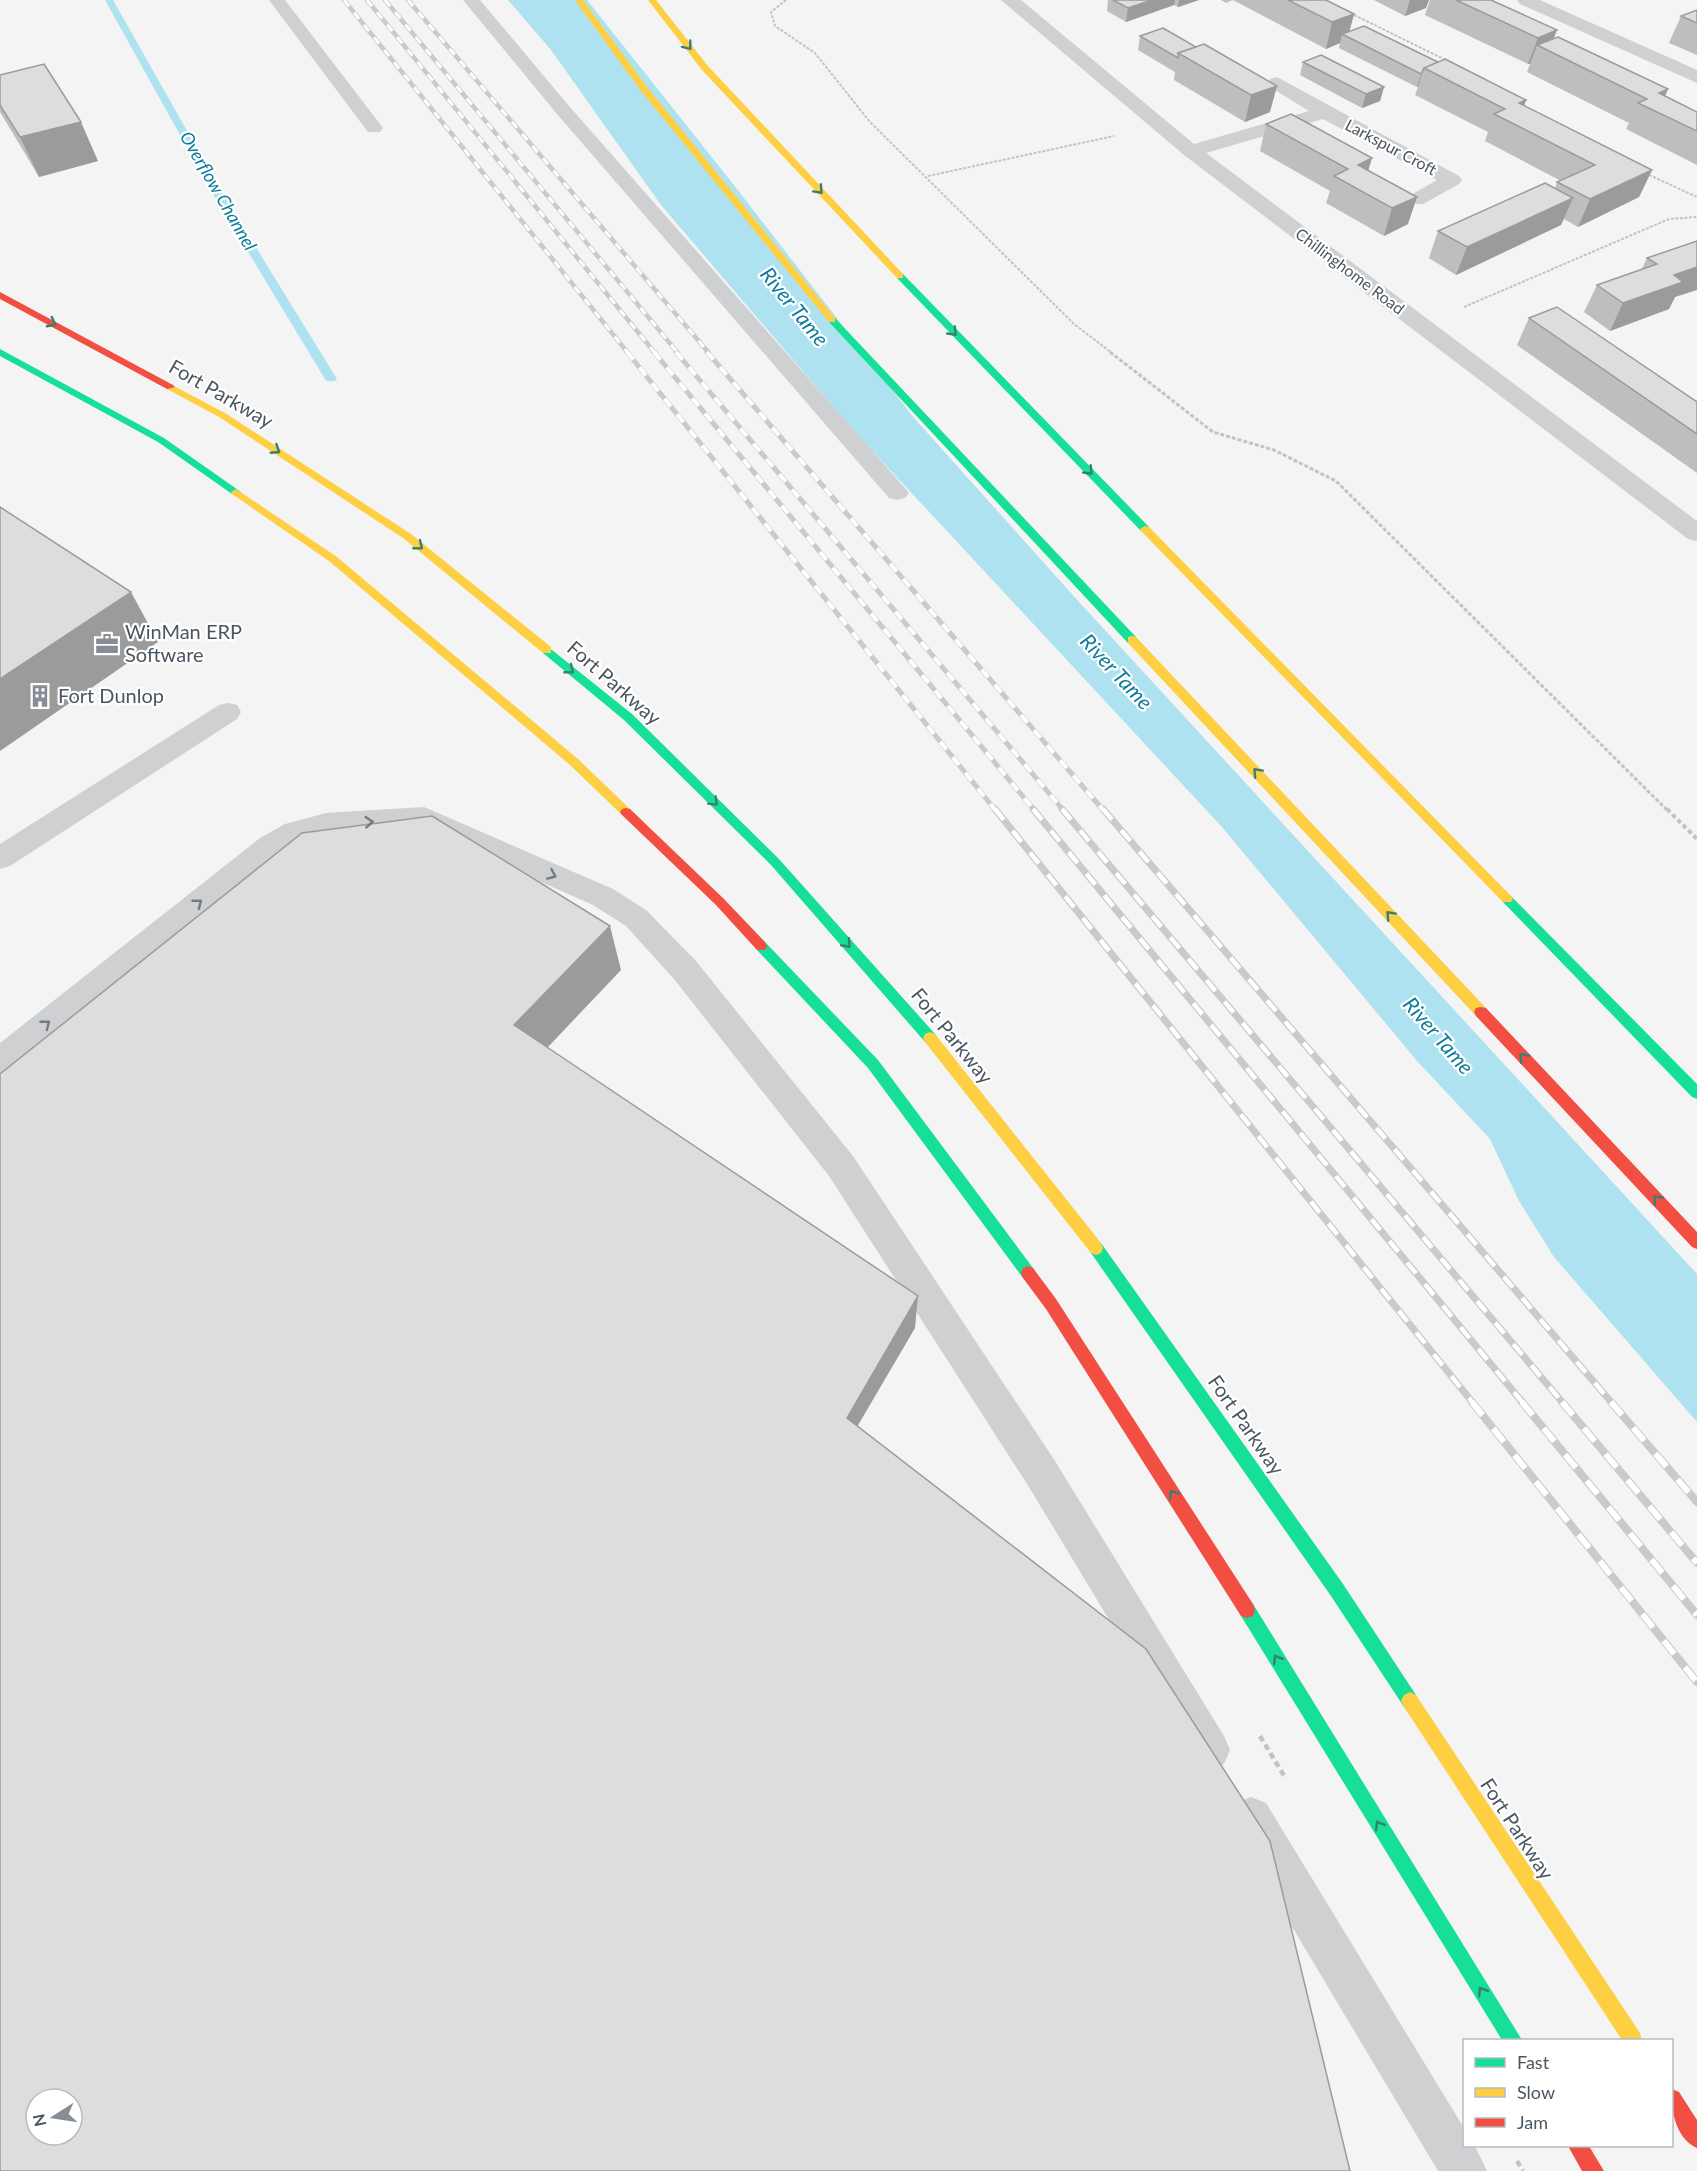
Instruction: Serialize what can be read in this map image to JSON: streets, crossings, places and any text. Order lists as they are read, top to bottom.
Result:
{
  "streets": {
    "main road": ["Fort Parkway"],
    "street": ["Larkspur Croft", "Chillinghome Road"]
  },
  "crossings": [
    ["Larkspur Croft", "Chillinghome Road"]
  ],
  "water": ["Overflow Channel", "River Tame"],
  "places": {
    "office": ["WinMan ERP Software"],
    "building": ["Fort Dunlop"]
  },
  "legend": ["Fast", "Slow", "Jam"],
  "north": "left"
}
